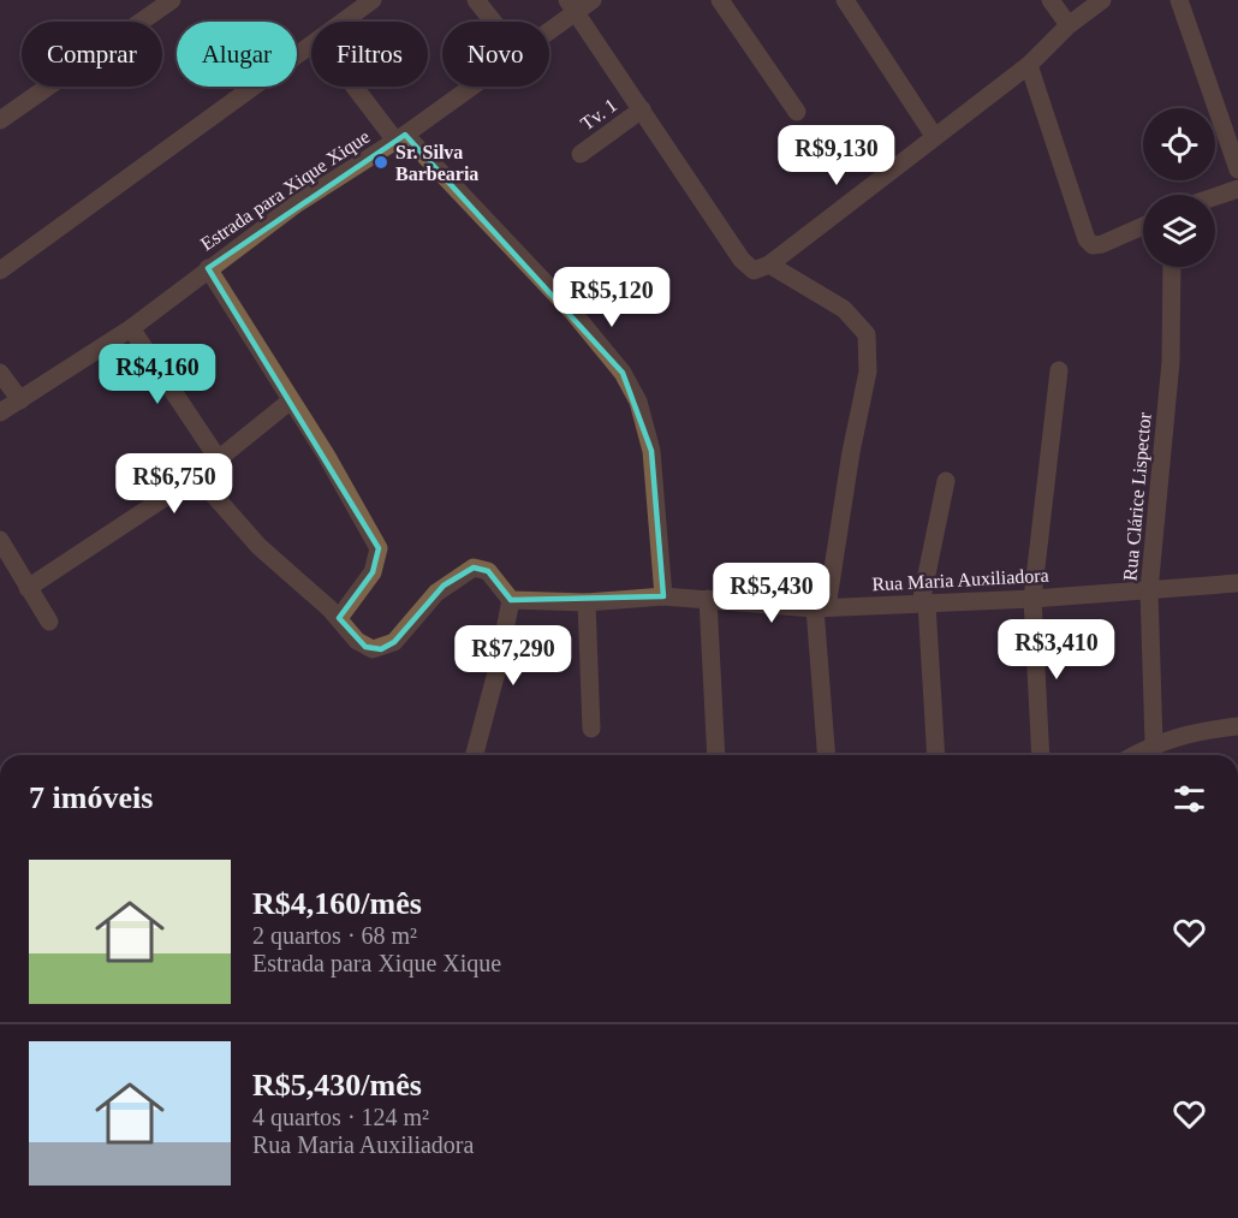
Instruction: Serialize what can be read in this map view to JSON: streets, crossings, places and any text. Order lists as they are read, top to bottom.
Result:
{
  "streets": {
    "street": [
      "Tv. 1",
      "Estrada para Xique Xique",
      "Rua Clárice Lispector",
      "Rua Maria Auxiliadora"
    ]
  },
  "crossings": [
    ["Rua Clárice Lispector", "Rua Maria Auxiliadora"]
  ],
  "places": ["Sr. Silva Barbearia"],
  "page": {
    "chip": [
      "Comprar",
      "Alugar",
      "Filtros",
      "Novo"
    ],
    "price": [
      "R$9,130",
      "R$5,120",
      "R$4,160",
      "R$6,750",
      "R$5,430",
      "R$3,410",
      "R$7,290"
    ],
    "heading": "7 imóveis",
    "list": [
      {
        "name": "R$4,160/mês",
        "note": "2 quartos · 68 m² · Estrada para Xique Xique"
      },
      {
        "name": "R$5,430/mês",
        "note": "4 quartos · 124 m² · Rua Maria Auxiliadora"
      }
    ]
  }
}
